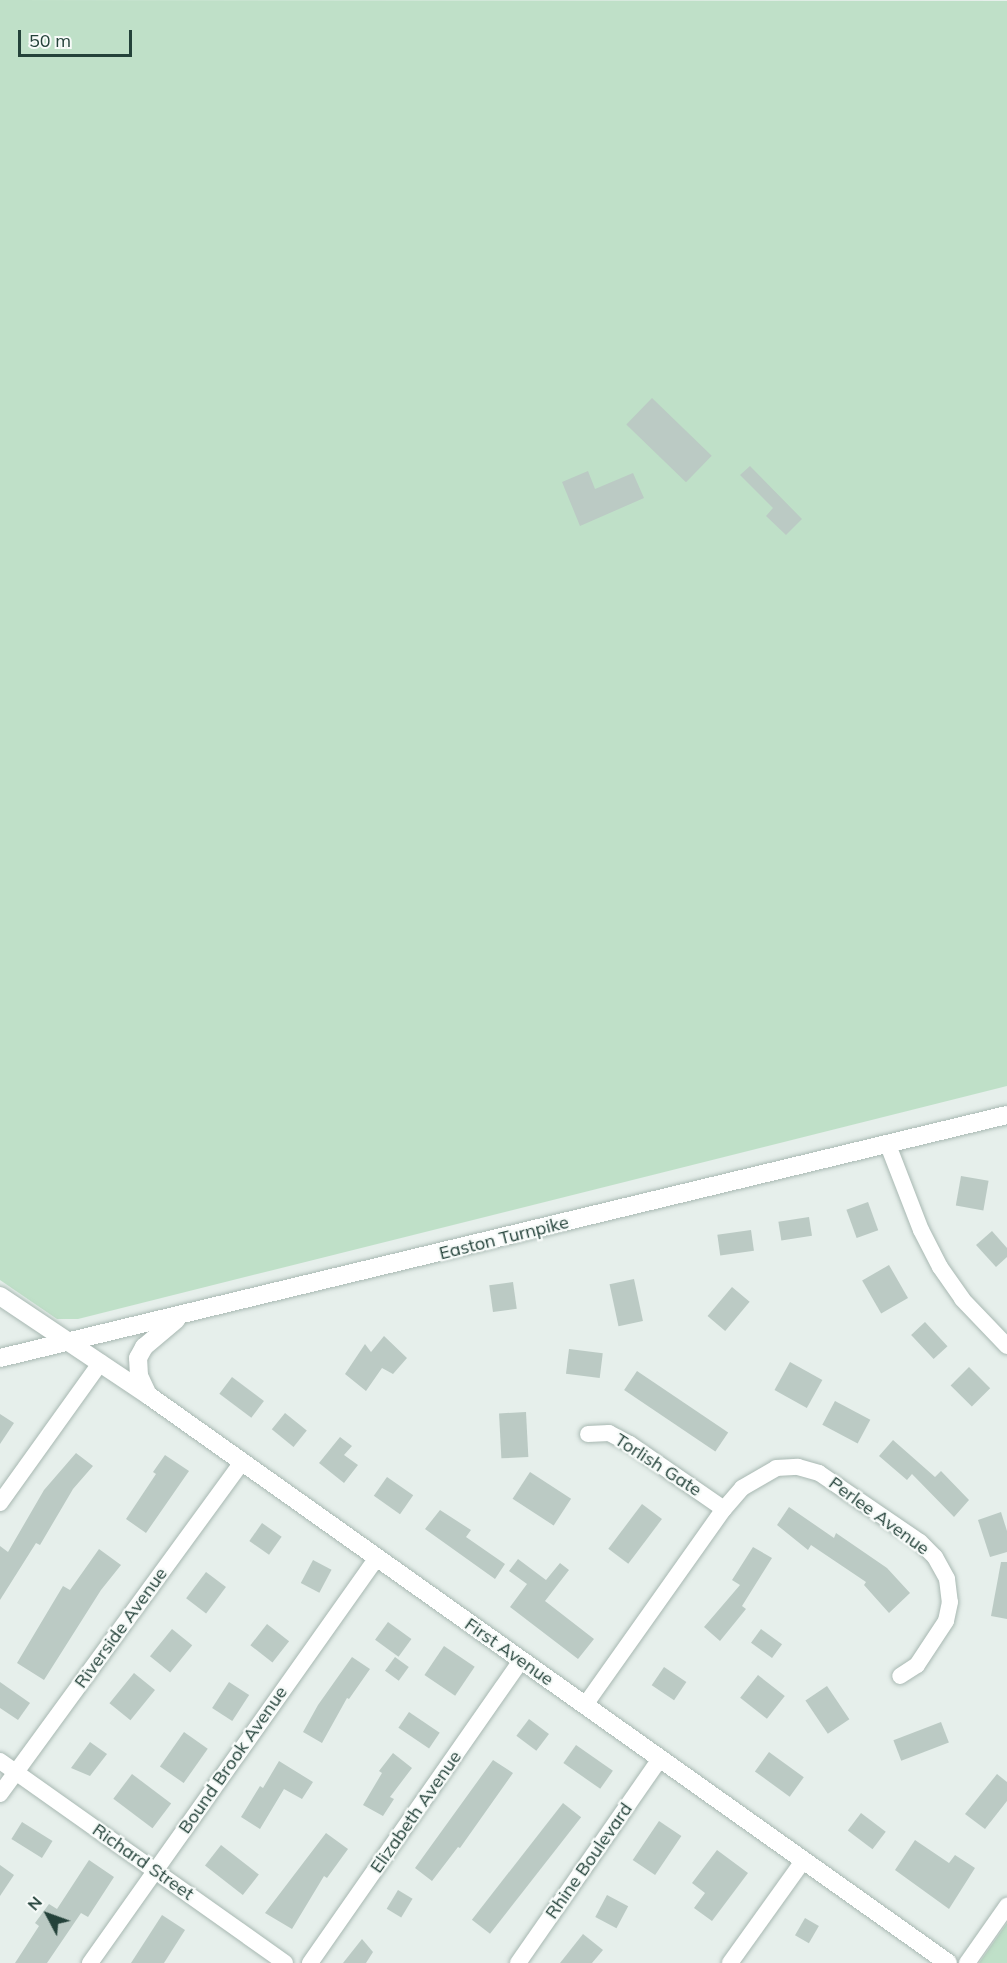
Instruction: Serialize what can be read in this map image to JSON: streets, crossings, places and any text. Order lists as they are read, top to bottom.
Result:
{
  "streets": {
    "street": [
      "Easton Turnpike",
      "Torlish Gate",
      "Perlee Avenue",
      "Riverside Avenue",
      "First Avenue",
      "Bound Brook Avenue",
      "Elizabeth Avenue",
      "Rhine Boulevard",
      "Richard Street"
    ]
  },
  "crossings": [
    ["Easton Turnpike", "First Avenue"],
    ["Torlish Gate", "Perlee Avenue"],
    ["Perlee Avenue", "First Avenue"],
    ["Riverside Avenue", "First Avenue"],
    ["Riverside Avenue", "Richard Street"],
    ["First Avenue", "Bound Brook Avenue"],
    ["First Avenue", "Elizabeth Avenue"],
    ["First Avenue", "Rhine Boulevard"],
    ["Bound Brook Avenue", "Richard Street"]
  ],
  "scale_bar": "50 m",
  "north": "top left"
}
